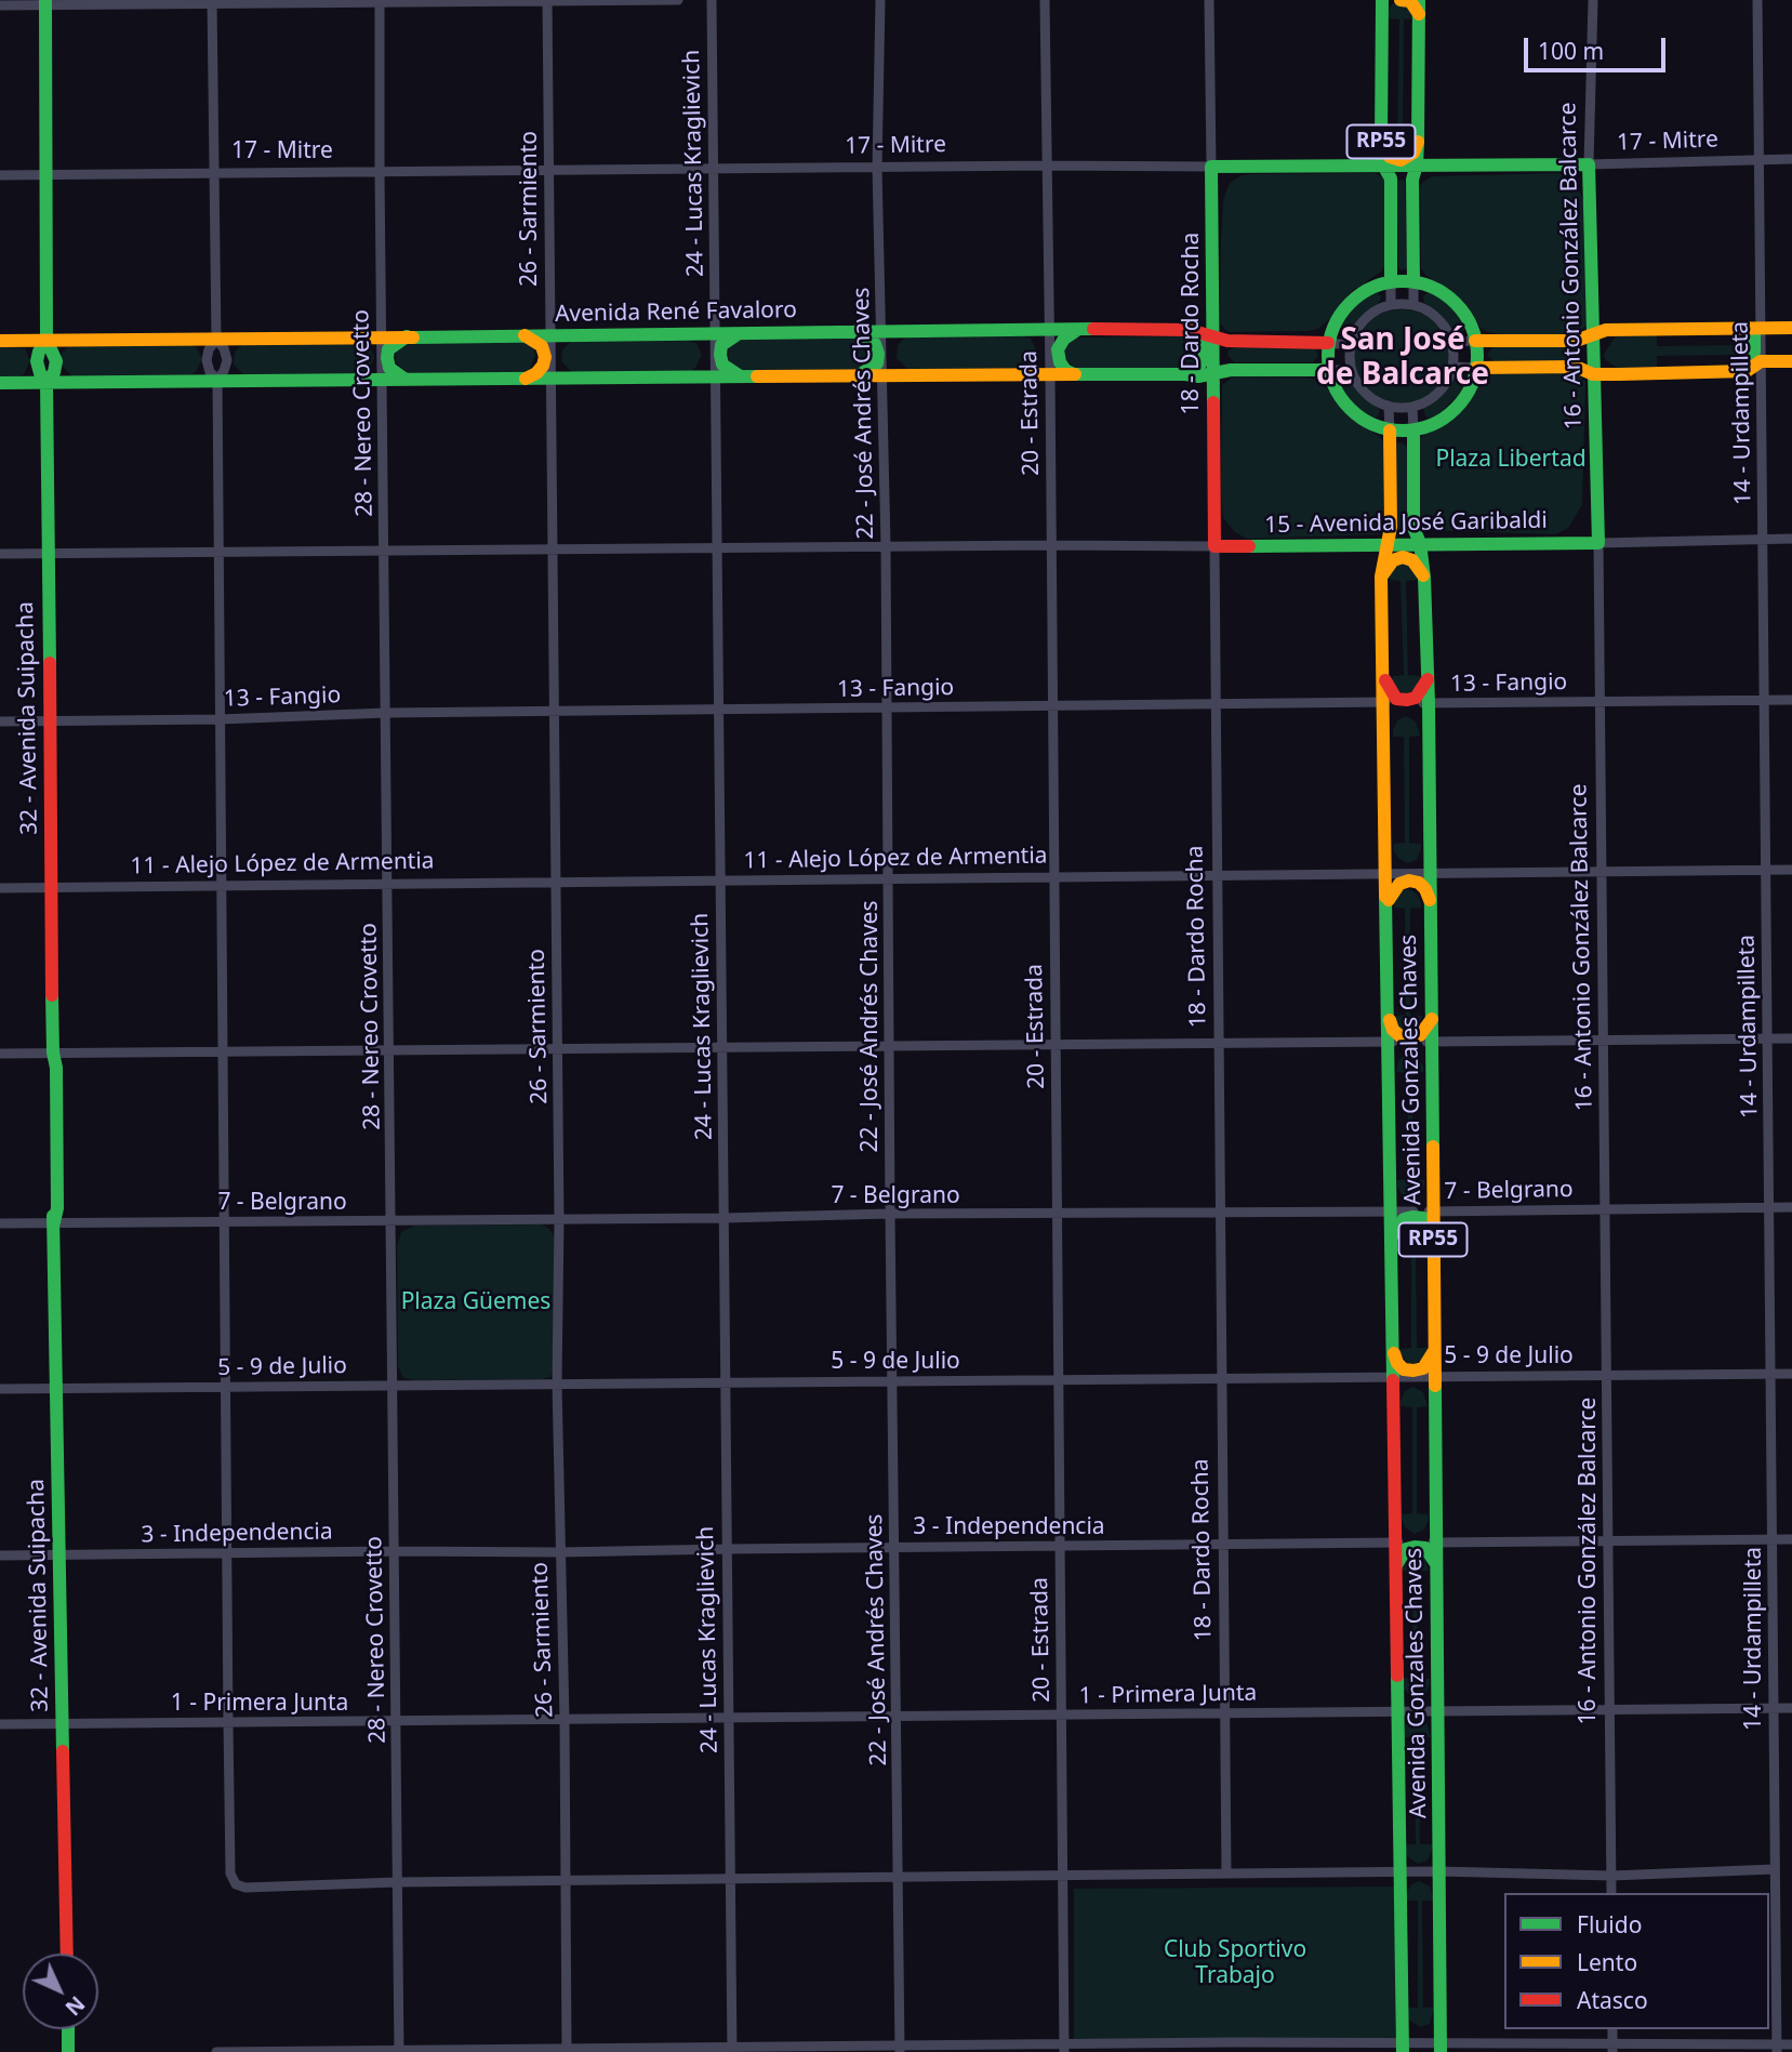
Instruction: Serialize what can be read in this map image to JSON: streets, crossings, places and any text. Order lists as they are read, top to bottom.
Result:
{
  "streets": {
    "main road": [
      "RP55",
      "17 - Mitre",
      "16 - Antonio González Balcarce",
      "Avenida René Favaloro",
      "18 - Dardo Rocha",
      "15 - Avenida José Garibaldi",
      "32 - Avenida Suipacha",
      "Avenida Gonzales Chaves"
    ],
    "street": [
      "24 - Lucas Kraglievich",
      "26 - Sarmiento",
      "28 - Nereo Crovetto",
      "22 - José Andrés Chaves",
      "20 - Estrada",
      "14 - Urdampilleta",
      "13 - Fangio",
      "11 - Alejo López de Armentia",
      "7 - Belgrano",
      "5 - 9 de Julio",
      "3 - Independencia",
      "1 - Primera Junta"
    ]
  },
  "crossings": [
    ["RP55", "17 - Mitre"],
    ["17 - Mitre", "24 - Lucas Kraglievich"],
    ["17 - Mitre", "26 - Sarmiento"],
    ["17 - Mitre", "16 - Antonio González Balcarce"],
    ["17 - Mitre", "18 - Dardo Rocha"],
    ["17 - Mitre", "28 - Nereo Crovetto"],
    ["17 - Mitre", "22 - José Andrés Chaves"],
    ["17 - Mitre", "20 - Estrada"],
    ["17 - Mitre", "14 - Urdampilleta"],
    ["17 - Mitre", "32 - Avenida Suipacha"],
    ["24 - Lucas Kraglievich", "Avenida René Favaloro"],
    ["24 - Lucas Kraglievich", "13 - Fangio"],
    ["24 - Lucas Kraglievich", "11 - Alejo López de Armentia"],
    ["24 - Lucas Kraglievich", "7 - Belgrano"],
    ["24 - Lucas Kraglievich", "5 - 9 de Julio"],
    ["24 - Lucas Kraglievich", "3 - Independencia"],
    ["24 - Lucas Kraglievich", "1 - Primera Junta"],
    ["26 - Sarmiento", "Avenida René Favaloro"],
    ["26 - Sarmiento", "13 - Fangio"],
    ["26 - Sarmiento", "11 - Alejo López de Armentia"],
    ["26 - Sarmiento", "7 - Belgrano"],
    ["26 - Sarmiento", "5 - 9 de Julio"],
    ["26 - Sarmiento", "3 - Independencia"],
    ["26 - Sarmiento", "1 - Primera Junta"],
    ["16 - Antonio González Balcarce", "15 - Avenida José Garibaldi"],
    ["16 - Antonio González Balcarce", "13 - Fangio"],
    ["16 - Antonio González Balcarce", "11 - Alejo López de Armentia"],
    ["16 - Antonio González Balcarce", "7 - Belgrano"],
    ["16 - Antonio González Balcarce", "5 - 9 de Julio"],
    ["16 - Antonio González Balcarce", "3 - Independencia"],
    ["16 - Antonio González Balcarce", "1 - Primera Junta"],
    ["Avenida René Favaloro", "18 - Dardo Rocha"],
    ["Avenida René Favaloro", "28 - Nereo Crovetto"],
    ["Avenida René Favaloro", "22 - José Andrés Chaves"],
    ["Avenida René Favaloro", "20 - Estrada"],
    ["Avenida René Favaloro", "32 - Avenida Suipacha"],
    ["Avenida René Favaloro", "Avenida Gonzales Chaves"],
    ["18 - Dardo Rocha", "15 - Avenida José Garibaldi"],
    ["18 - Dardo Rocha", "13 - Fangio"],
    ["18 - Dardo Rocha", "11 - Alejo López de Armentia"],
    ["18 - Dardo Rocha", "7 - Belgrano"],
    ["18 - Dardo Rocha", "5 - 9 de Julio"],
    ["18 - Dardo Rocha", "3 - Independencia"],
    ["18 - Dardo Rocha", "1 - Primera Junta"],
    ["28 - Nereo Crovetto", "13 - Fangio"],
    ["28 - Nereo Crovetto", "11 - Alejo López de Armentia"],
    ["28 - Nereo Crovetto", "7 - Belgrano"],
    ["28 - Nereo Crovetto", "5 - 9 de Julio"],
    ["28 - Nereo Crovetto", "3 - Independencia"],
    ["28 - Nereo Crovetto", "1 - Primera Junta"],
    ["22 - José Andrés Chaves", "13 - Fangio"],
    ["22 - José Andrés Chaves", "11 - Alejo López de Armentia"],
    ["22 - José Andrés Chaves", "7 - Belgrano"],
    ["22 - José Andrés Chaves", "5 - 9 de Julio"],
    ["22 - José Andrés Chaves", "3 - Independencia"],
    ["22 - José Andrés Chaves", "1 - Primera Junta"],
    ["20 - Estrada", "13 - Fangio"],
    ["20 - Estrada", "11 - Alejo López de Armentia"],
    ["20 - Estrada", "7 - Belgrano"],
    ["20 - Estrada", "5 - 9 de Julio"],
    ["20 - Estrada", "3 - Independencia"],
    ["20 - Estrada", "1 - Primera Junta"],
    ["14 - Urdampilleta", "13 - Fangio"],
    ["14 - Urdampilleta", "11 - Alejo López de Armentia"],
    ["14 - Urdampilleta", "7 - Belgrano"],
    ["14 - Urdampilleta", "5 - 9 de Julio"],
    ["14 - Urdampilleta", "3 - Independencia"],
    ["14 - Urdampilleta", "1 - Primera Junta"],
    ["15 - Avenida José Garibaldi", "Avenida Gonzales Chaves"],
    ["13 - Fangio", "32 - Avenida Suipacha"],
    ["13 - Fangio", "Avenida Gonzales Chaves"],
    ["32 - Avenida Suipacha", "11 - Alejo López de Armentia"],
    ["32 - Avenida Suipacha", "7 - Belgrano"],
    ["32 - Avenida Suipacha", "5 - 9 de Julio"],
    ["32 - Avenida Suipacha", "3 - Independencia"],
    ["32 - Avenida Suipacha", "1 - Primera Junta"],
    ["11 - Alejo López de Armentia", "Avenida Gonzales Chaves"],
    ["Avenida Gonzales Chaves", "7 - Belgrano"],
    ["Avenida Gonzales Chaves", "5 - 9 de Julio"],
    ["Avenida Gonzales Chaves", "3 - Independencia"],
    ["Avenida Gonzales Chaves", "1 - Primera Junta"]
  ],
  "districts": ["San José de Balcarce"],
  "parks": ["Plaza Libertad", "Plaza Güemes", "Club Sportivo Trabajo"],
  "legend": ["Fluido", "Lento", "Atasco"],
  "scale_bar": "100 m",
  "north": "bottom right"
}
